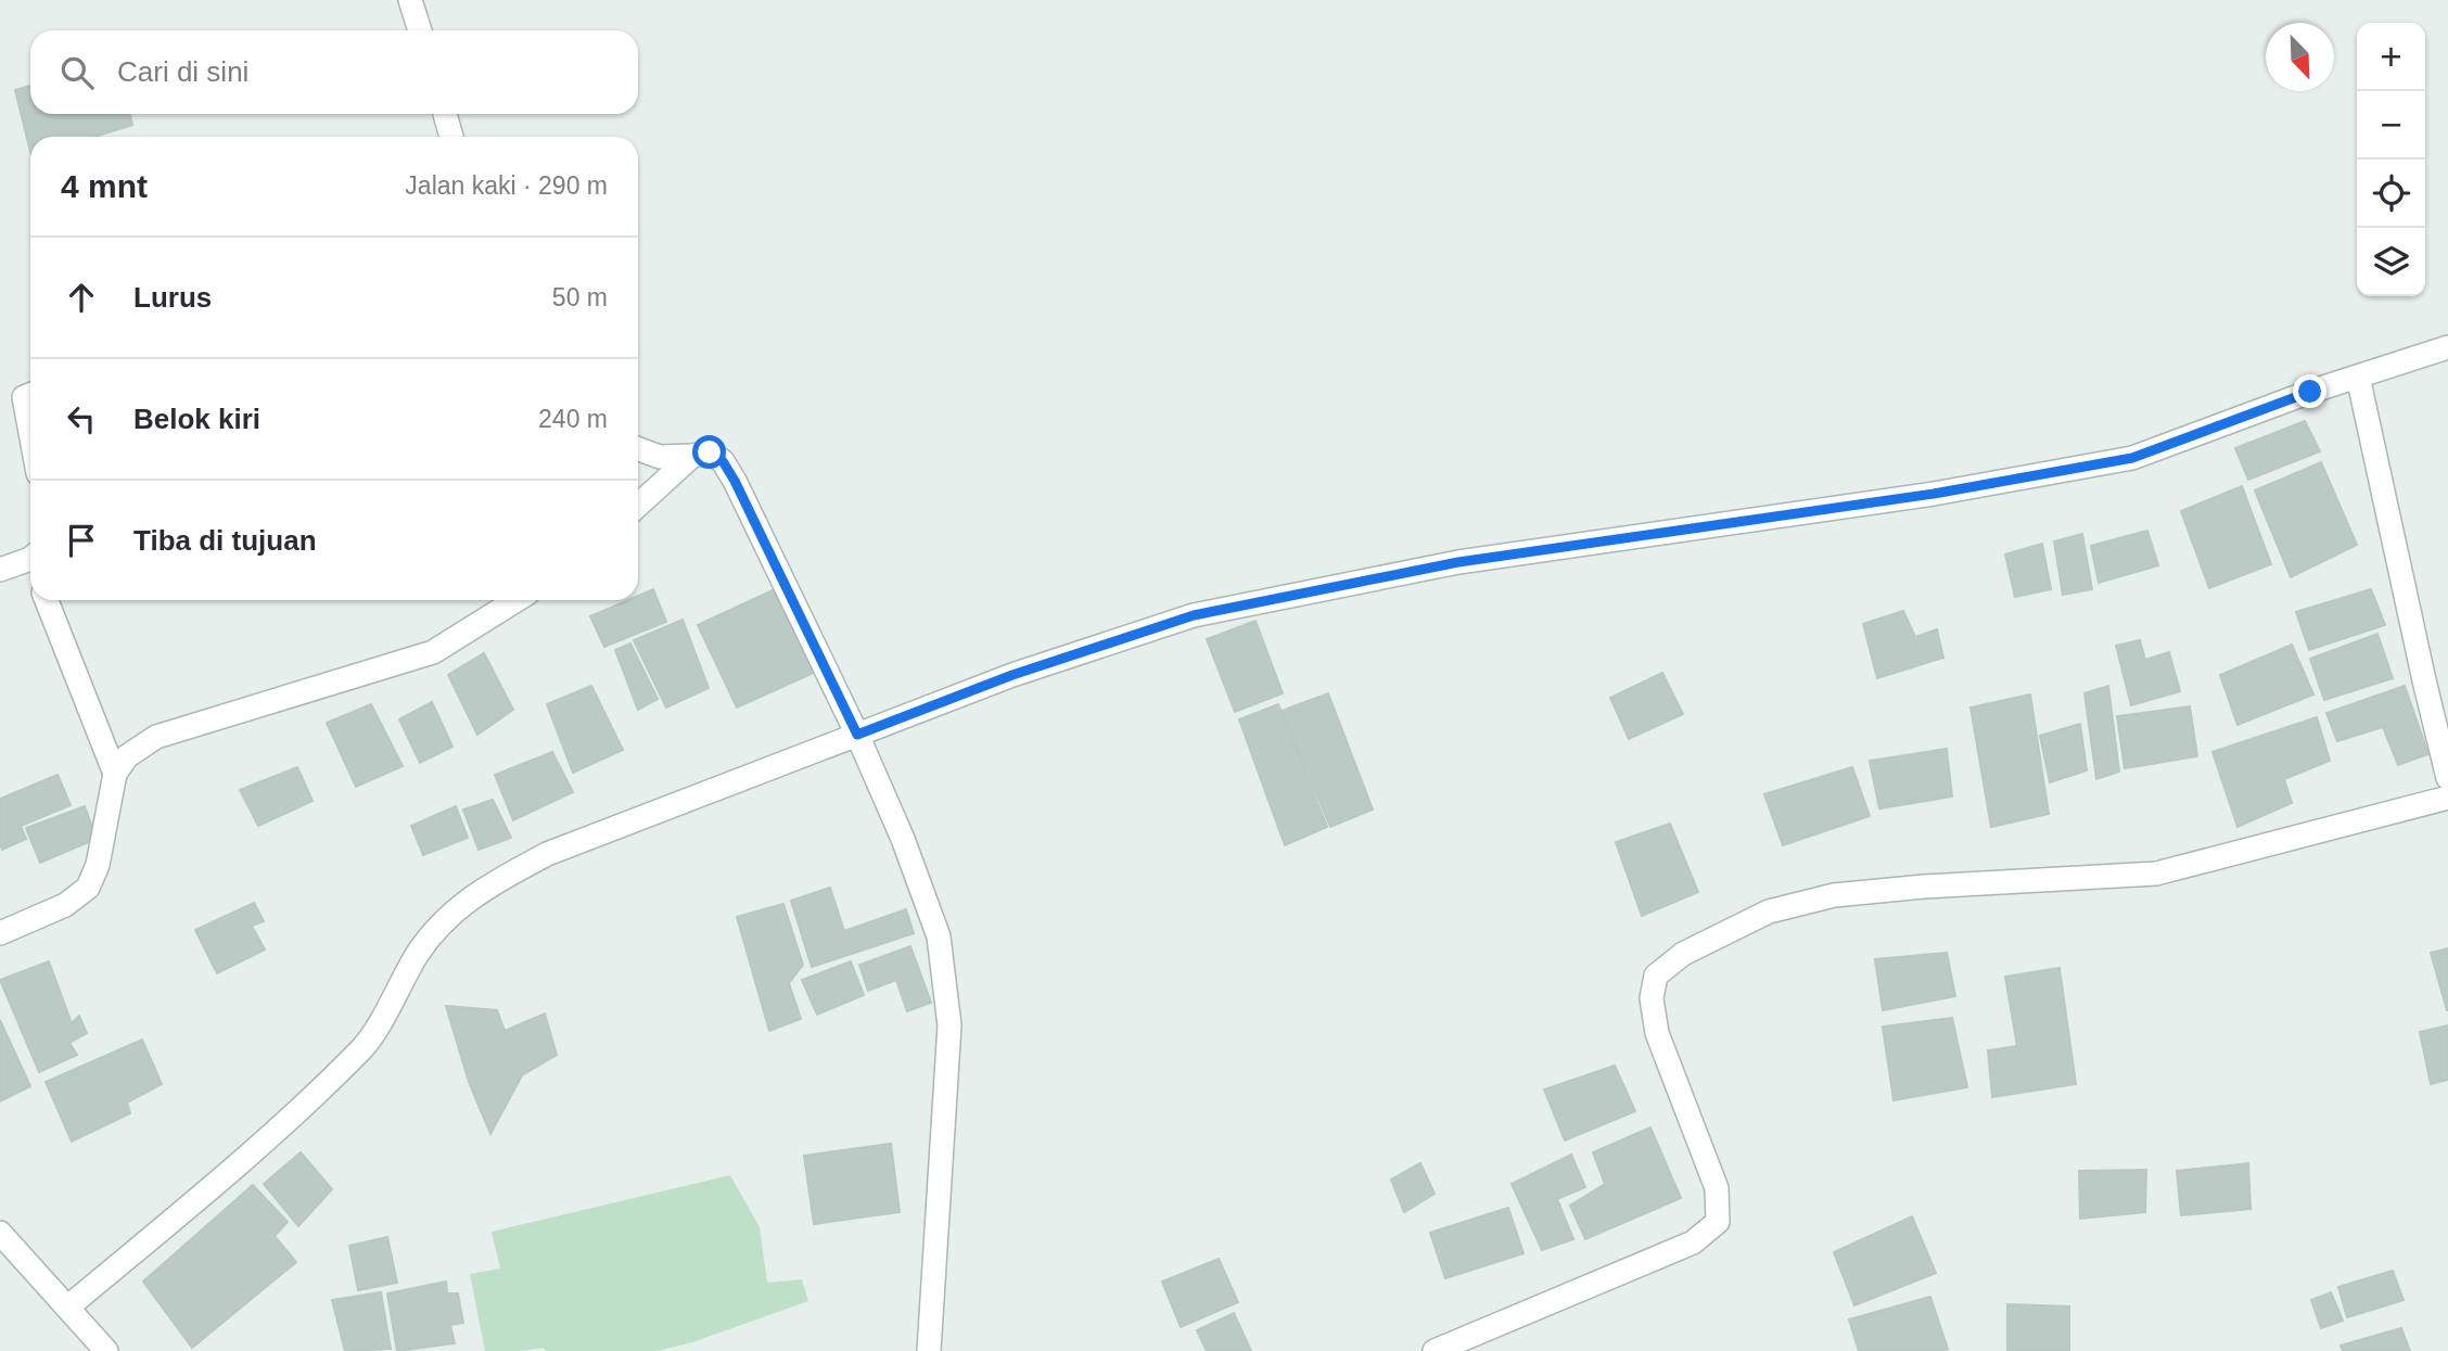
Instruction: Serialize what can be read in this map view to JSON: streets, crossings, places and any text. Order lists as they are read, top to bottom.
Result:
{
  "north": "bottom right",
  "page": {
    "map_buttons": ["+", "−"],
    "search": "Cari di sini",
    "heading": ["4 mnt", "Jalan kaki · 290 m"],
    "list": [
      ["Lurus", "50 m"],
      ["Belok kiri", "240 m"],
      "Tiba di tujuan"
    ]
  }
}
